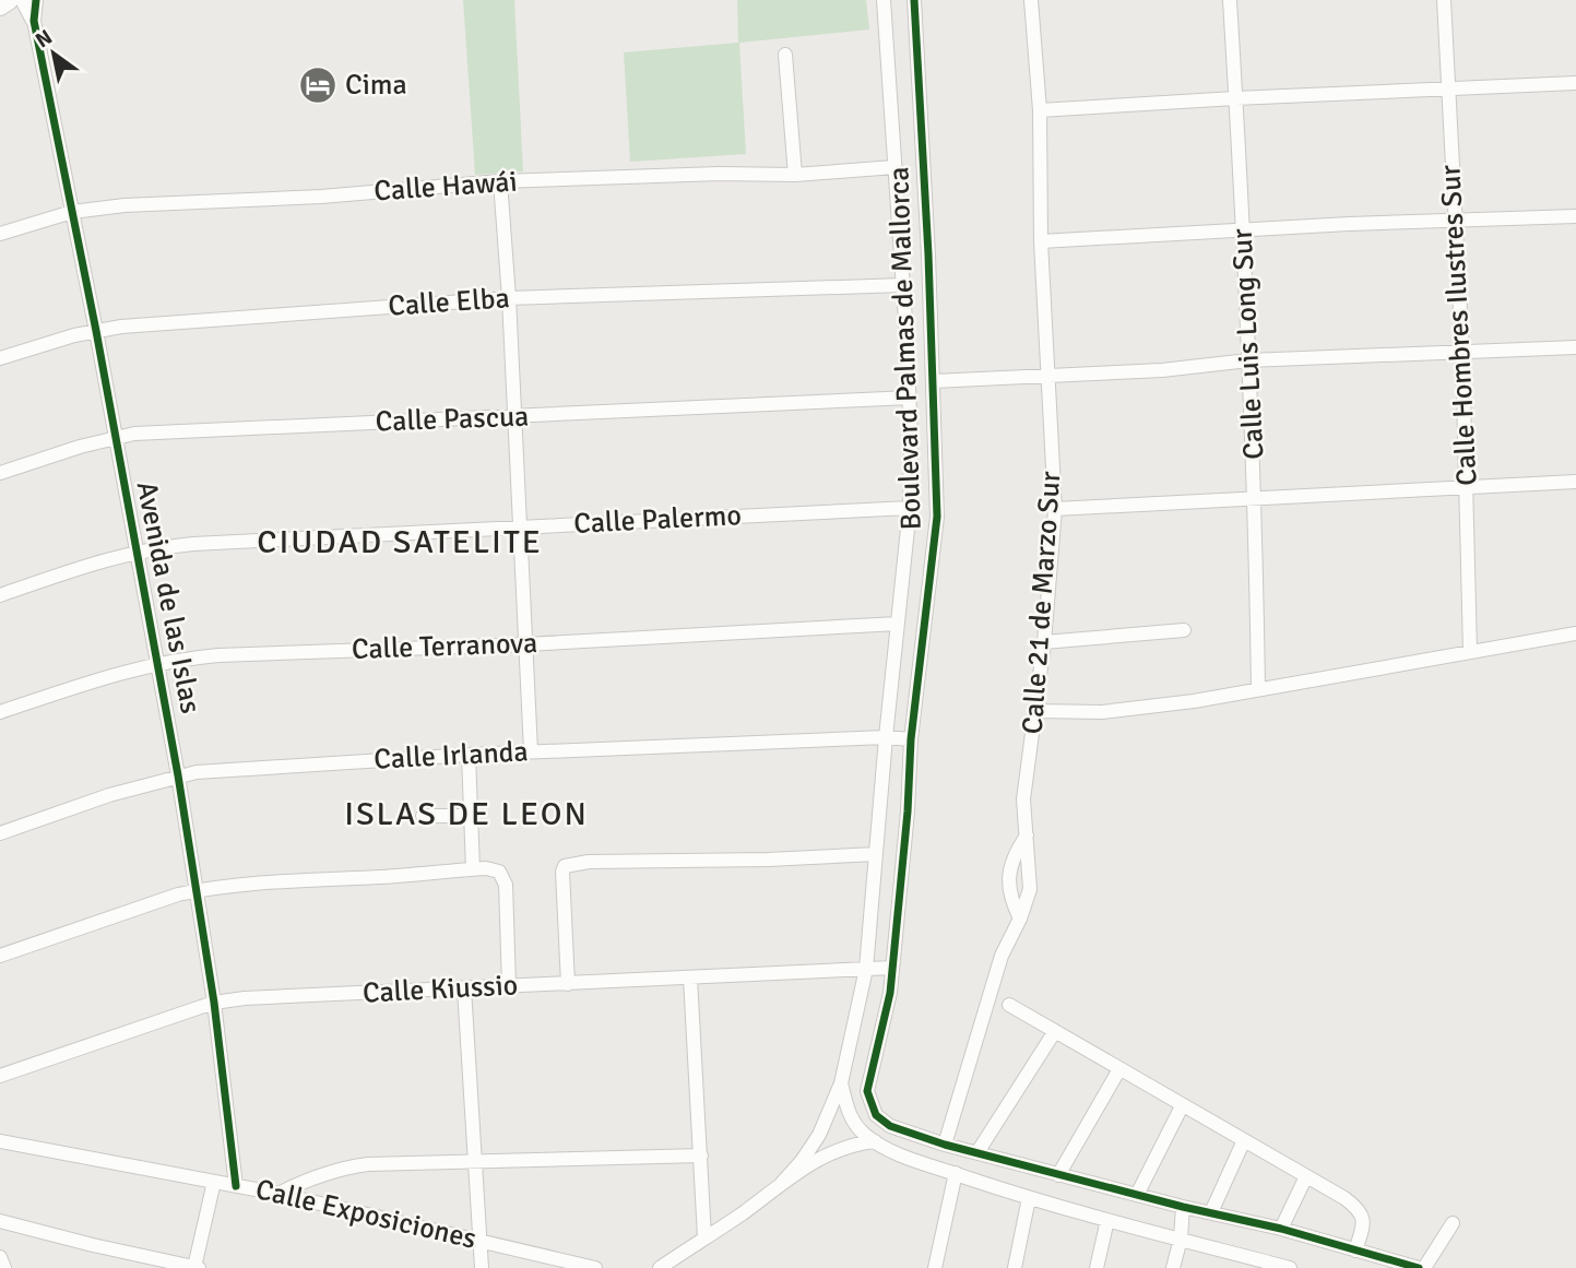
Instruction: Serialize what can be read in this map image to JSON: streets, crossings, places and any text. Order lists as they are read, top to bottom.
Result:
{
  "streets": {
    "street": [
      "Calle Hawái",
      "Calle Elba",
      "Calle Hombres Ilustres Sur",
      "Calle Luis Long Sur",
      "Boulevard Palmas de Mallorca",
      "Calle Pascua",
      "Calle Palermo",
      "Avenida de las Islas",
      "Calle 21 de Marzo Sur",
      "Calle Terranova",
      "Calle Irlanda",
      "Calle Kiussio",
      "Calle Exposiciones"
    ]
  },
  "crossings": [
    ["Calle Hawái", "Boulevard Palmas de Mallorca"],
    ["Calle Hawái", "Avenida de las Islas"],
    ["Calle Elba", "Boulevard Palmas de Mallorca"],
    ["Calle Elba", "Avenida de las Islas"],
    ["Boulevard Palmas de Mallorca", "Calle Pascua"],
    ["Boulevard Palmas de Mallorca", "Calle Palermo"],
    ["Boulevard Palmas de Mallorca", "Calle 21 de Marzo Sur"],
    ["Boulevard Palmas de Mallorca", "Calle Terranova"],
    ["Boulevard Palmas de Mallorca", "Calle Irlanda"],
    ["Boulevard Palmas de Mallorca", "Calle Kiussio"],
    ["Calle Pascua", "Avenida de las Islas"],
    ["Calle Palermo", "Avenida de las Islas"],
    ["Avenida de las Islas", "Calle Terranova"],
    ["Avenida de las Islas", "Calle Irlanda"],
    ["Avenida de las Islas", "Calle Kiussio"],
    ["Avenida de las Islas", "Calle Exposiciones"]
  ],
  "districts": ["CIUDAD SATELITE", "ISLAS DE LEON"],
  "places": {
    "hotel": ["Cima"]
  },
  "north": "top left"
}
